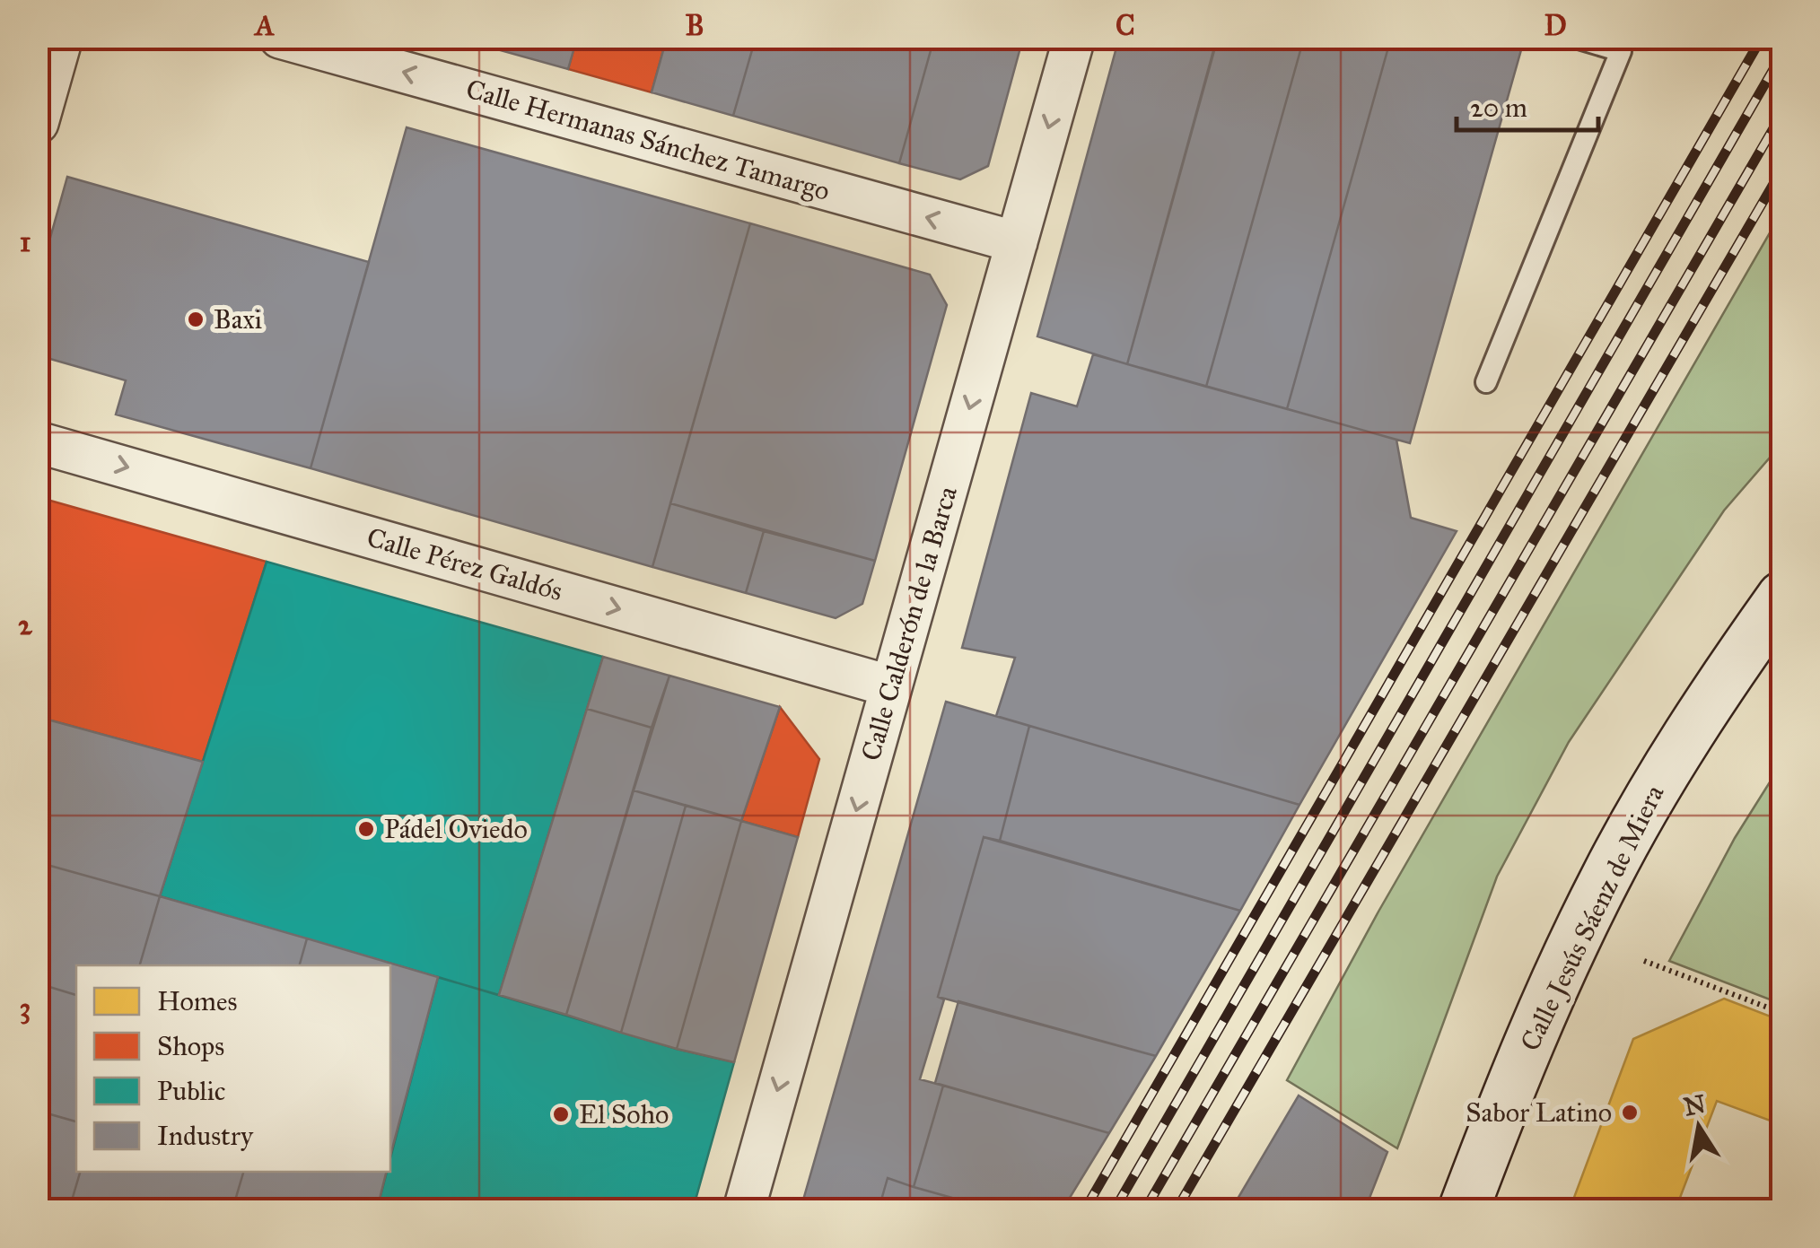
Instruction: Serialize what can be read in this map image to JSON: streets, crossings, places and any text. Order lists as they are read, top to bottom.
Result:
{
  "streets": {
    "main road": ["Calle Jesús Sáenz de Miera"],
    "street": ["Calle Hermanas Sánchez Tamargo", "Calle Pérez Galdós", "Calle Calderón de la Barca"]
  },
  "crossings": [
    ["Calle Hermanas Sánchez Tamargo", "Calle Calderón de la Barca"],
    ["Calle Pérez Galdós", "Calle Calderón de la Barca"]
  ],
  "one_way": ["Calle Hermanas Sánchez Tamargo", "Calle Pérez Galdós", "Calle Calderón de la Barca"],
  "places": [
    "Baxi",
    "Pádel Oviedo",
    "Sabor Latino",
    "El Soho"
  ],
  "legend": [
    "Homes",
    "Shops",
    "Public",
    "Industry"
  ],
  "scale_bar": "20 m",
  "north": "top",
  "grid": {
    "columns": [
      "A",
      "B",
      "C",
      "D"
    ],
    "rows": ["1", "2", "3"]
  }
}
